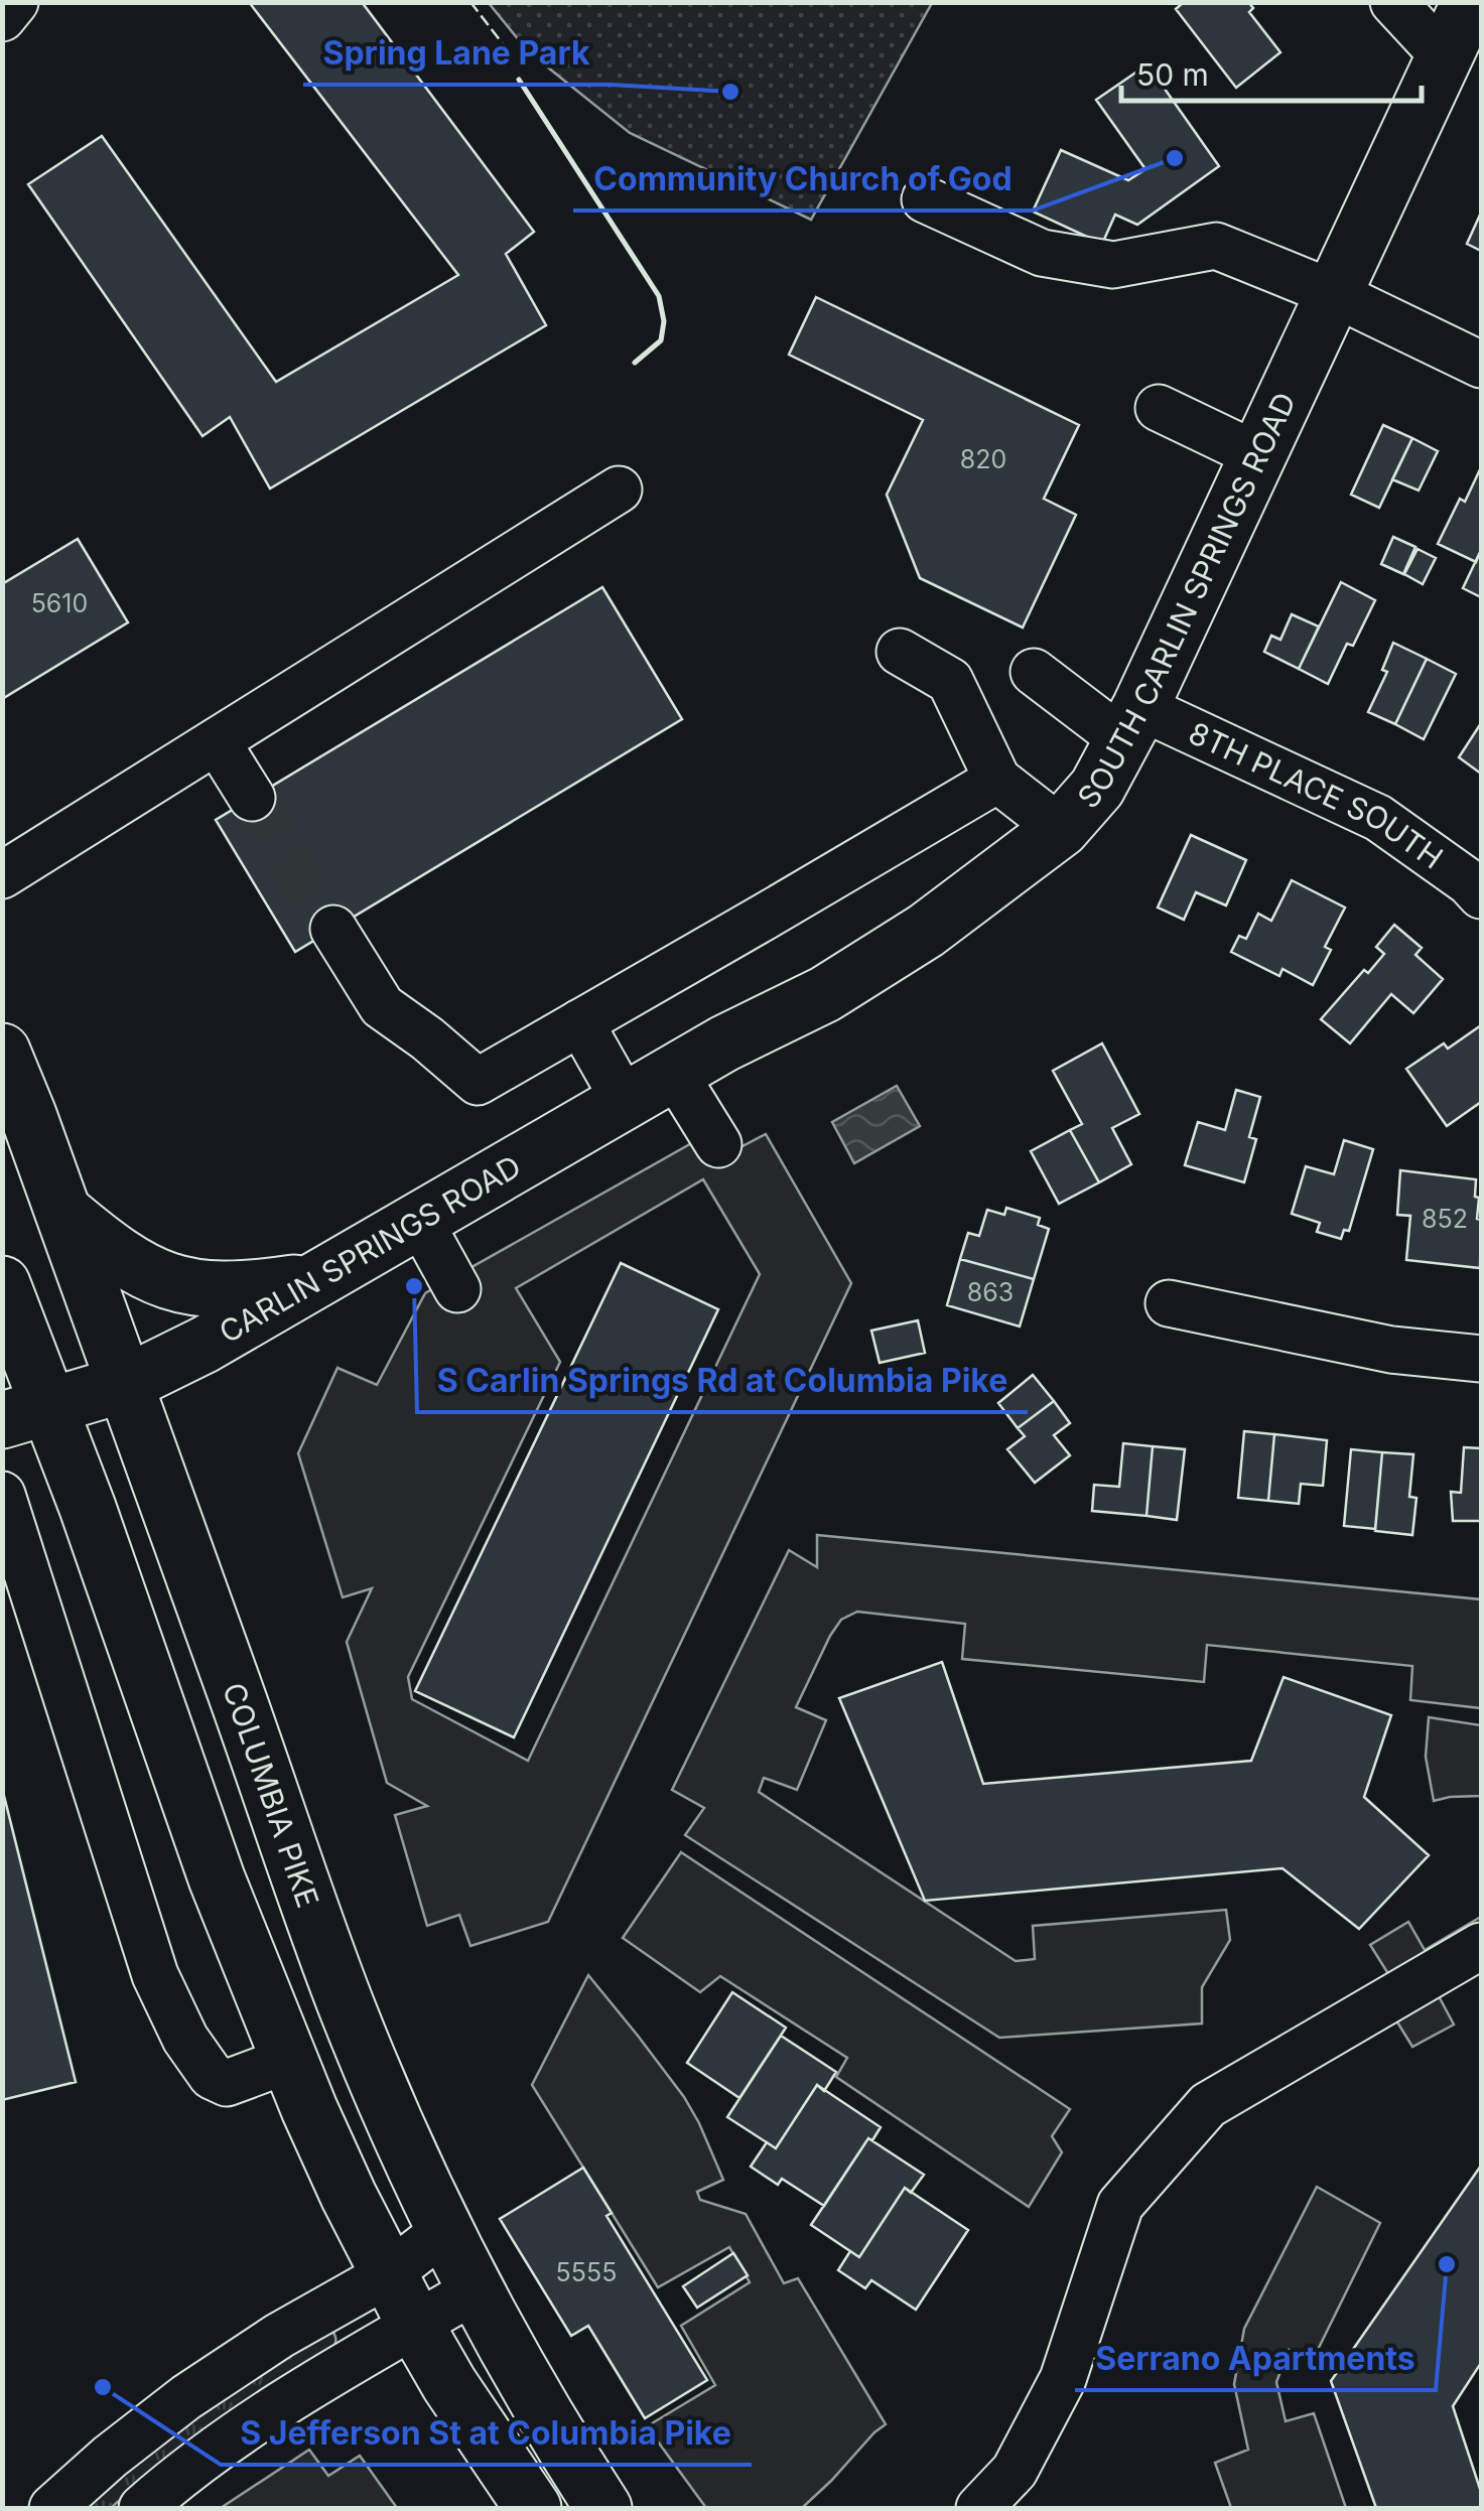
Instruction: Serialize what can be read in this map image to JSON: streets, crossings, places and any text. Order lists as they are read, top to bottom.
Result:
{
  "streets": {
    "main road": ["SOUTH CARLIN SPRINGS ROAD", "CARLIN SPRINGS ROAD", "COLUMBIA PIKE"],
    "street": ["8TH PLACE SOUTH"]
  },
  "crossings": [
    ["SOUTH CARLIN SPRINGS ROAD", "8TH PLACE SOUTH"],
    ["SOUTH CARLIN SPRINGS ROAD", "CARLIN SPRINGS ROAD"],
    ["CARLIN SPRINGS ROAD", "COLUMBIA PIKE"]
  ],
  "places": [
    "Spring Lane Park",
    "Community Church of God",
    "S Carlin Springs Rd at Columbia Pike",
    "Serrano Apartments",
    "S Jefferson St at Columbia Pike"
  ],
  "house_numbers": [
    "820",
    "5610",
    "852",
    "863",
    "5555"
  ],
  "scale_bar": "50 m"
}
